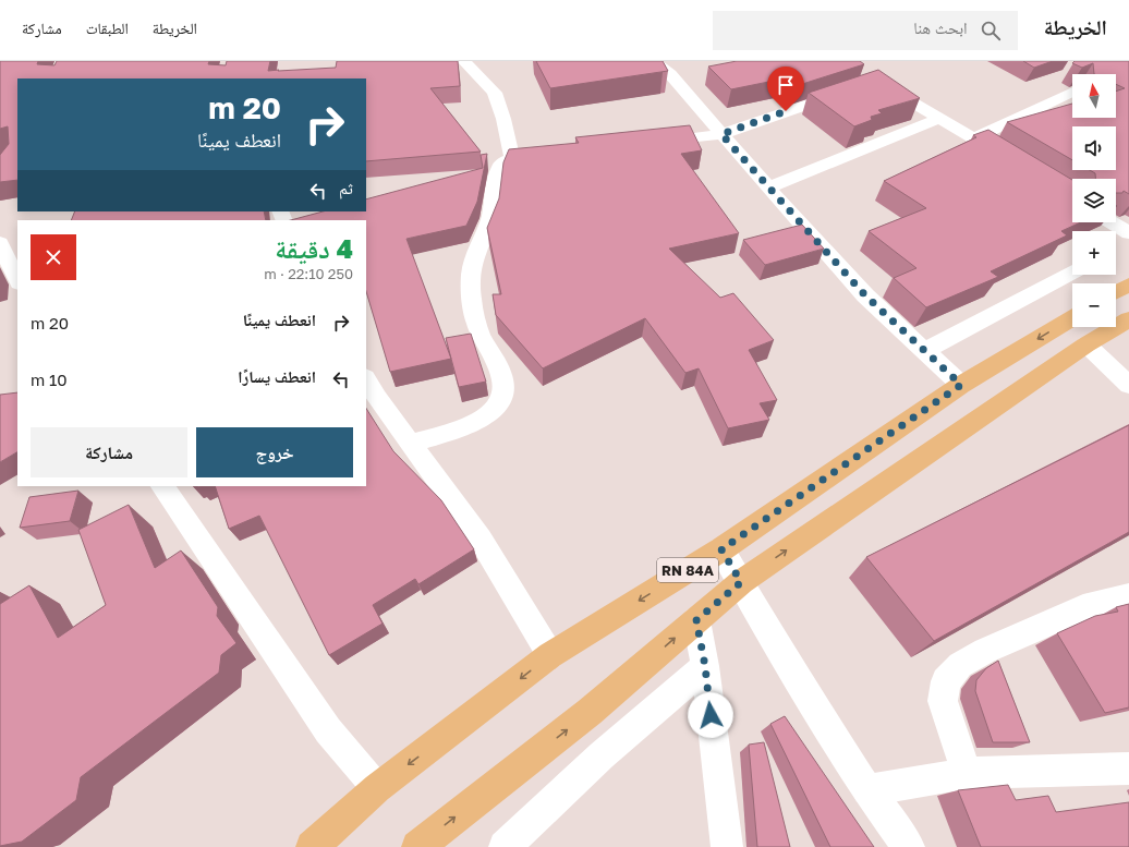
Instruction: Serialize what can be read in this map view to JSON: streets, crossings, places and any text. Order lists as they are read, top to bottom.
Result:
{
  "streets": {
    "main road": ["RN 84A"]
  },
  "north": "top",
  "page": {
    "header": "الخريطة",
    "search": "ابحث هنا",
    "nav": ["الخريطة", "الطبقات", "مشاركة"],
    "map_buttons": ["+", "−"],
    "turn": ["20 m", "انعطف يمينًا"],
    "then": "ثم",
    "heading": ["4 دقيقة", "250 m · 22:10"],
    "list": [
      {
        "name": "انعطف يمينًا",
        "value": "20 m"
      },
      {
        "name": "انعطف يسارًا",
        "value": "10 m"
      }
    ],
    "buttons": ["خروج", "مشاركة"]
  }
}
